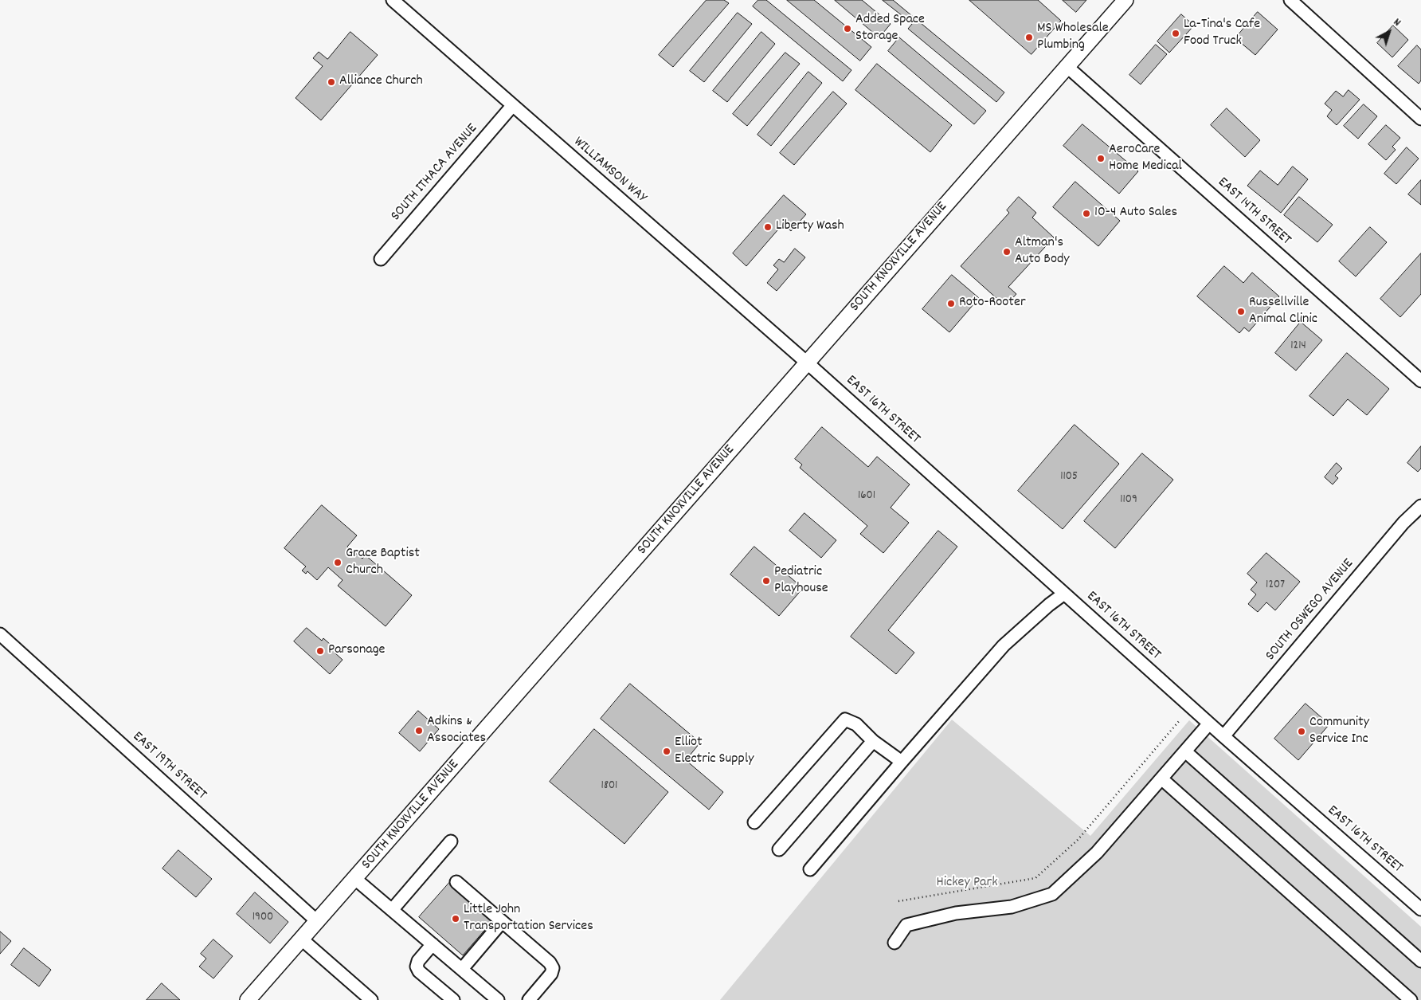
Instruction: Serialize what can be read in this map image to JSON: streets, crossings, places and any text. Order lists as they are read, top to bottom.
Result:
{
  "streets": {
    "main road": ["SOUTH KNOXVILLE AVENUE"],
    "street": [
      "WILLIAMSON WAY",
      "SOUTH ITHACA AVENUE",
      "EAST 14TH STREET",
      "EAST 16TH STREET",
      "SOUTH OSWEGO AVENUE",
      "EAST 19TH STREET"
    ]
  },
  "crossings": [
    ["WILLIAMSON WAY", "SOUTH ITHACA AVENUE"],
    ["WILLIAMSON WAY", "SOUTH KNOXVILLE AVENUE"],
    ["WILLIAMSON WAY", "EAST 16TH STREET"],
    ["EAST 14TH STREET", "SOUTH KNOXVILLE AVENUE"],
    ["SOUTH KNOXVILLE AVENUE", "EAST 16TH STREET"],
    ["SOUTH KNOXVILLE AVENUE", "EAST 19TH STREET"],
    ["EAST 16TH STREET", "SOUTH OSWEGO AVENUE"]
  ],
  "parks": ["Hickey Park"],
  "places": [
    "Added Space Storage",
    "La-Tina's Cafe Food Truck",
    "MS Wholesale Plumbing",
    "Alliance Church",
    "AeroCare Home Medical",
    "10-4 Auto Sales",
    "Liberty Wash",
    "Altman's Auto Body",
    "Roto-Rooter",
    "Russellville Animal Clinic",
    "Grace Baptist Church",
    "Pediatric Playhouse",
    "Parsonage",
    "Adkins & Associates",
    "Community Service Inc",
    "Elliot Electric Supply",
    "Little John Transportation Services"
  ],
  "house_numbers": [
    "1214",
    "1105",
    "1601",
    "1109",
    "1207",
    "1801",
    "1900"
  ],
  "north": "top right"
}
